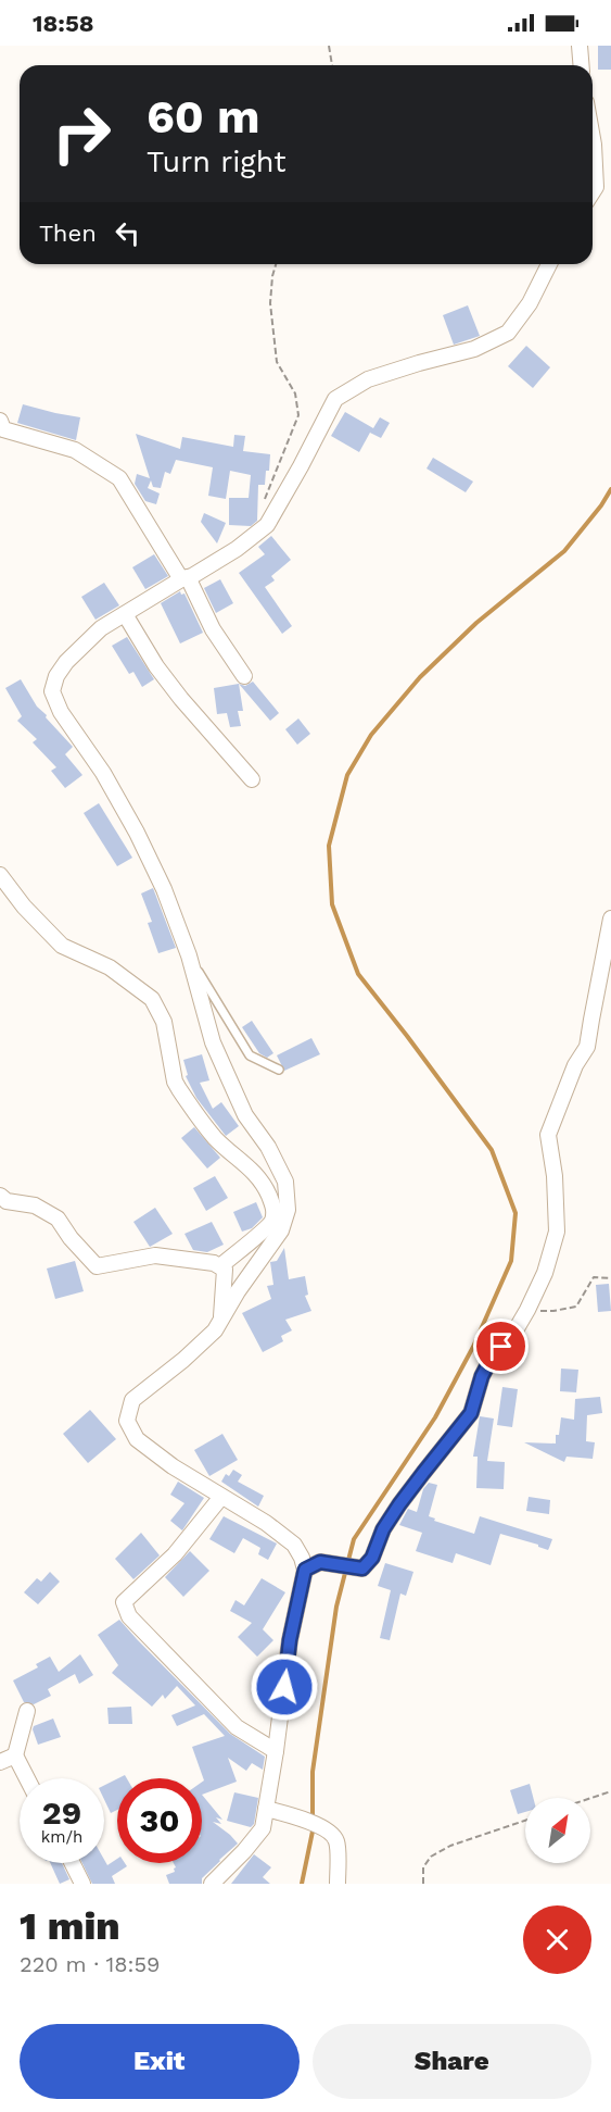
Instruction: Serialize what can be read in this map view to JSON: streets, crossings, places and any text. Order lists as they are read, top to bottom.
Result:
{
  "north": "top right",
  "page": {
    "status": "18:58",
    "turn": ["60 m", "Turn right"],
    "then": "Then",
    "speed": "29 km/h",
    "limit": "30",
    "heading": ["1 min", "220 m · 18:59"],
    "buttons": ["Exit", "Share"]
  }
}
